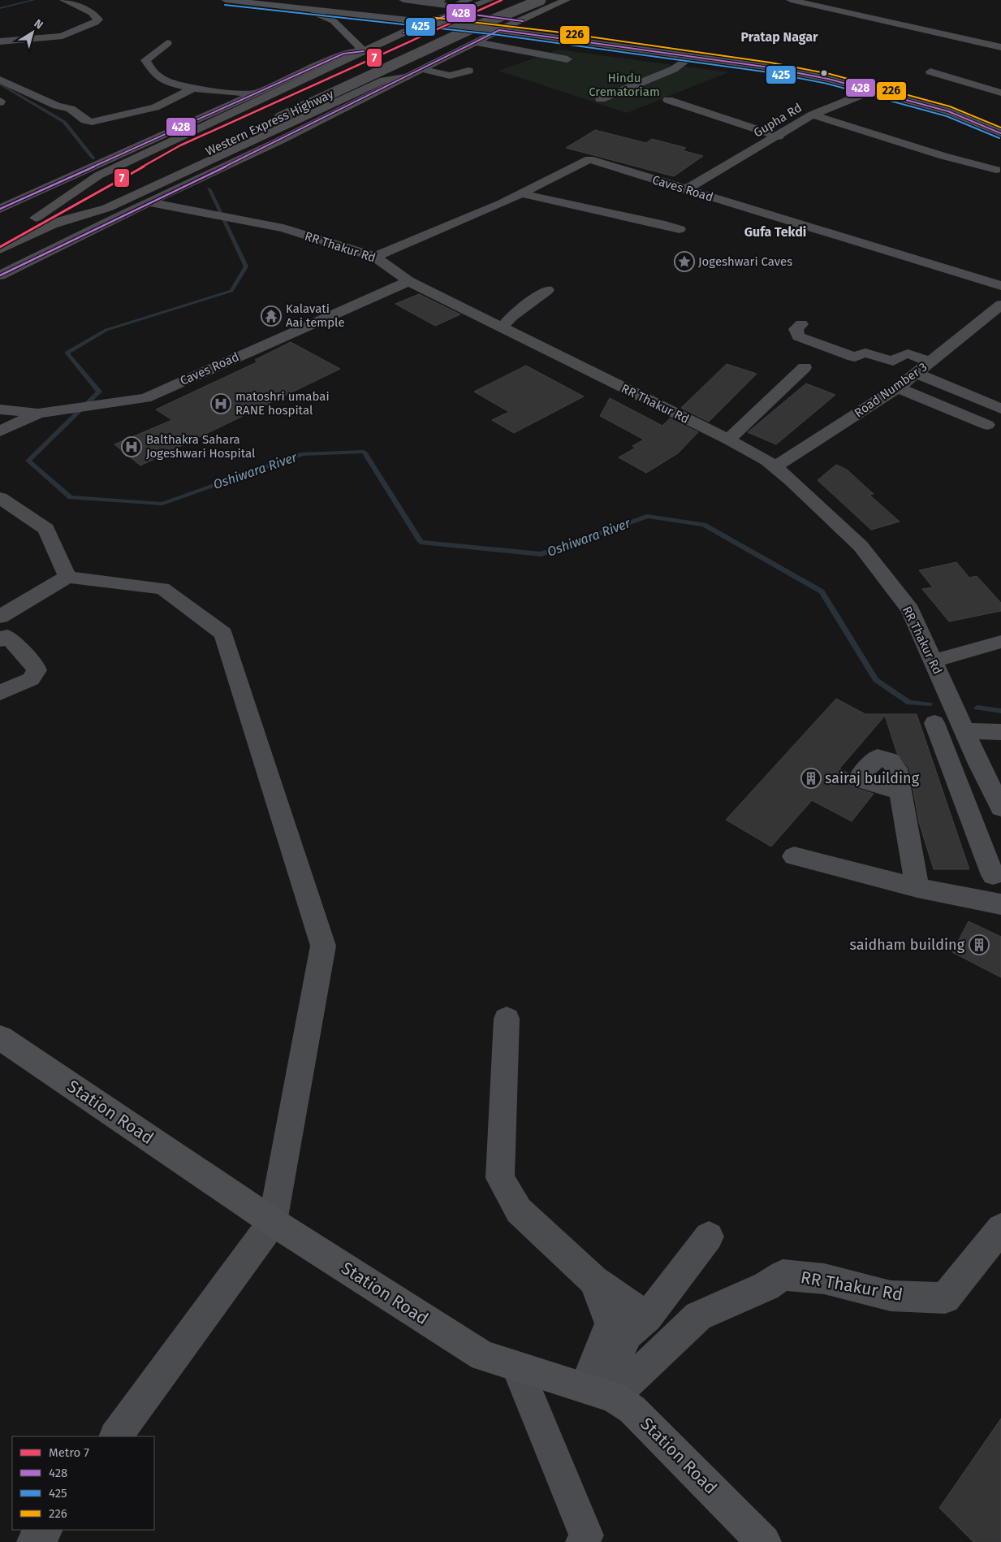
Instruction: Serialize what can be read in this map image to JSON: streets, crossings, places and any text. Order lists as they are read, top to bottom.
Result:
{
  "streets": {
    "highway": ["Western Express Highway"],
    "main road": ["Station Road"],
    "street": [
      "Gupha Rd",
      "Caves Road",
      "RR Thakur Rd",
      "Road Number 3"
    ]
  },
  "crossings": [
    ["Gupha Rd", "Caves Road"],
    ["Caves Road", "RR Thakur Rd"],
    ["RR Thakur Rd", "Road Number 3"],
    ["RR Thakur Rd", "Station Road"]
  ],
  "districts": ["Pratap Nagar", "Gufa Tekdi"],
  "water": ["Oshiwara River"],
  "parks": ["Hindu Crematoriam"],
  "places": {
    "place": ["Jogeshwari Caves"],
    "temple": ["Kalavati Aai temple"],
    "hospital": ["matoshri umabai RANE hospital", "Balthakra Sahara Jogeshwari Hospital"],
    "building": ["sairaj building", "saidham building"]
  },
  "lines": [
    "metro line 7",
    "transit line 425",
    "transit line 428",
    "transit line 226"
  ],
  "legend": [
    "Metro 7",
    "428",
    "425",
    "226"
  ],
  "north": "top right"
}
